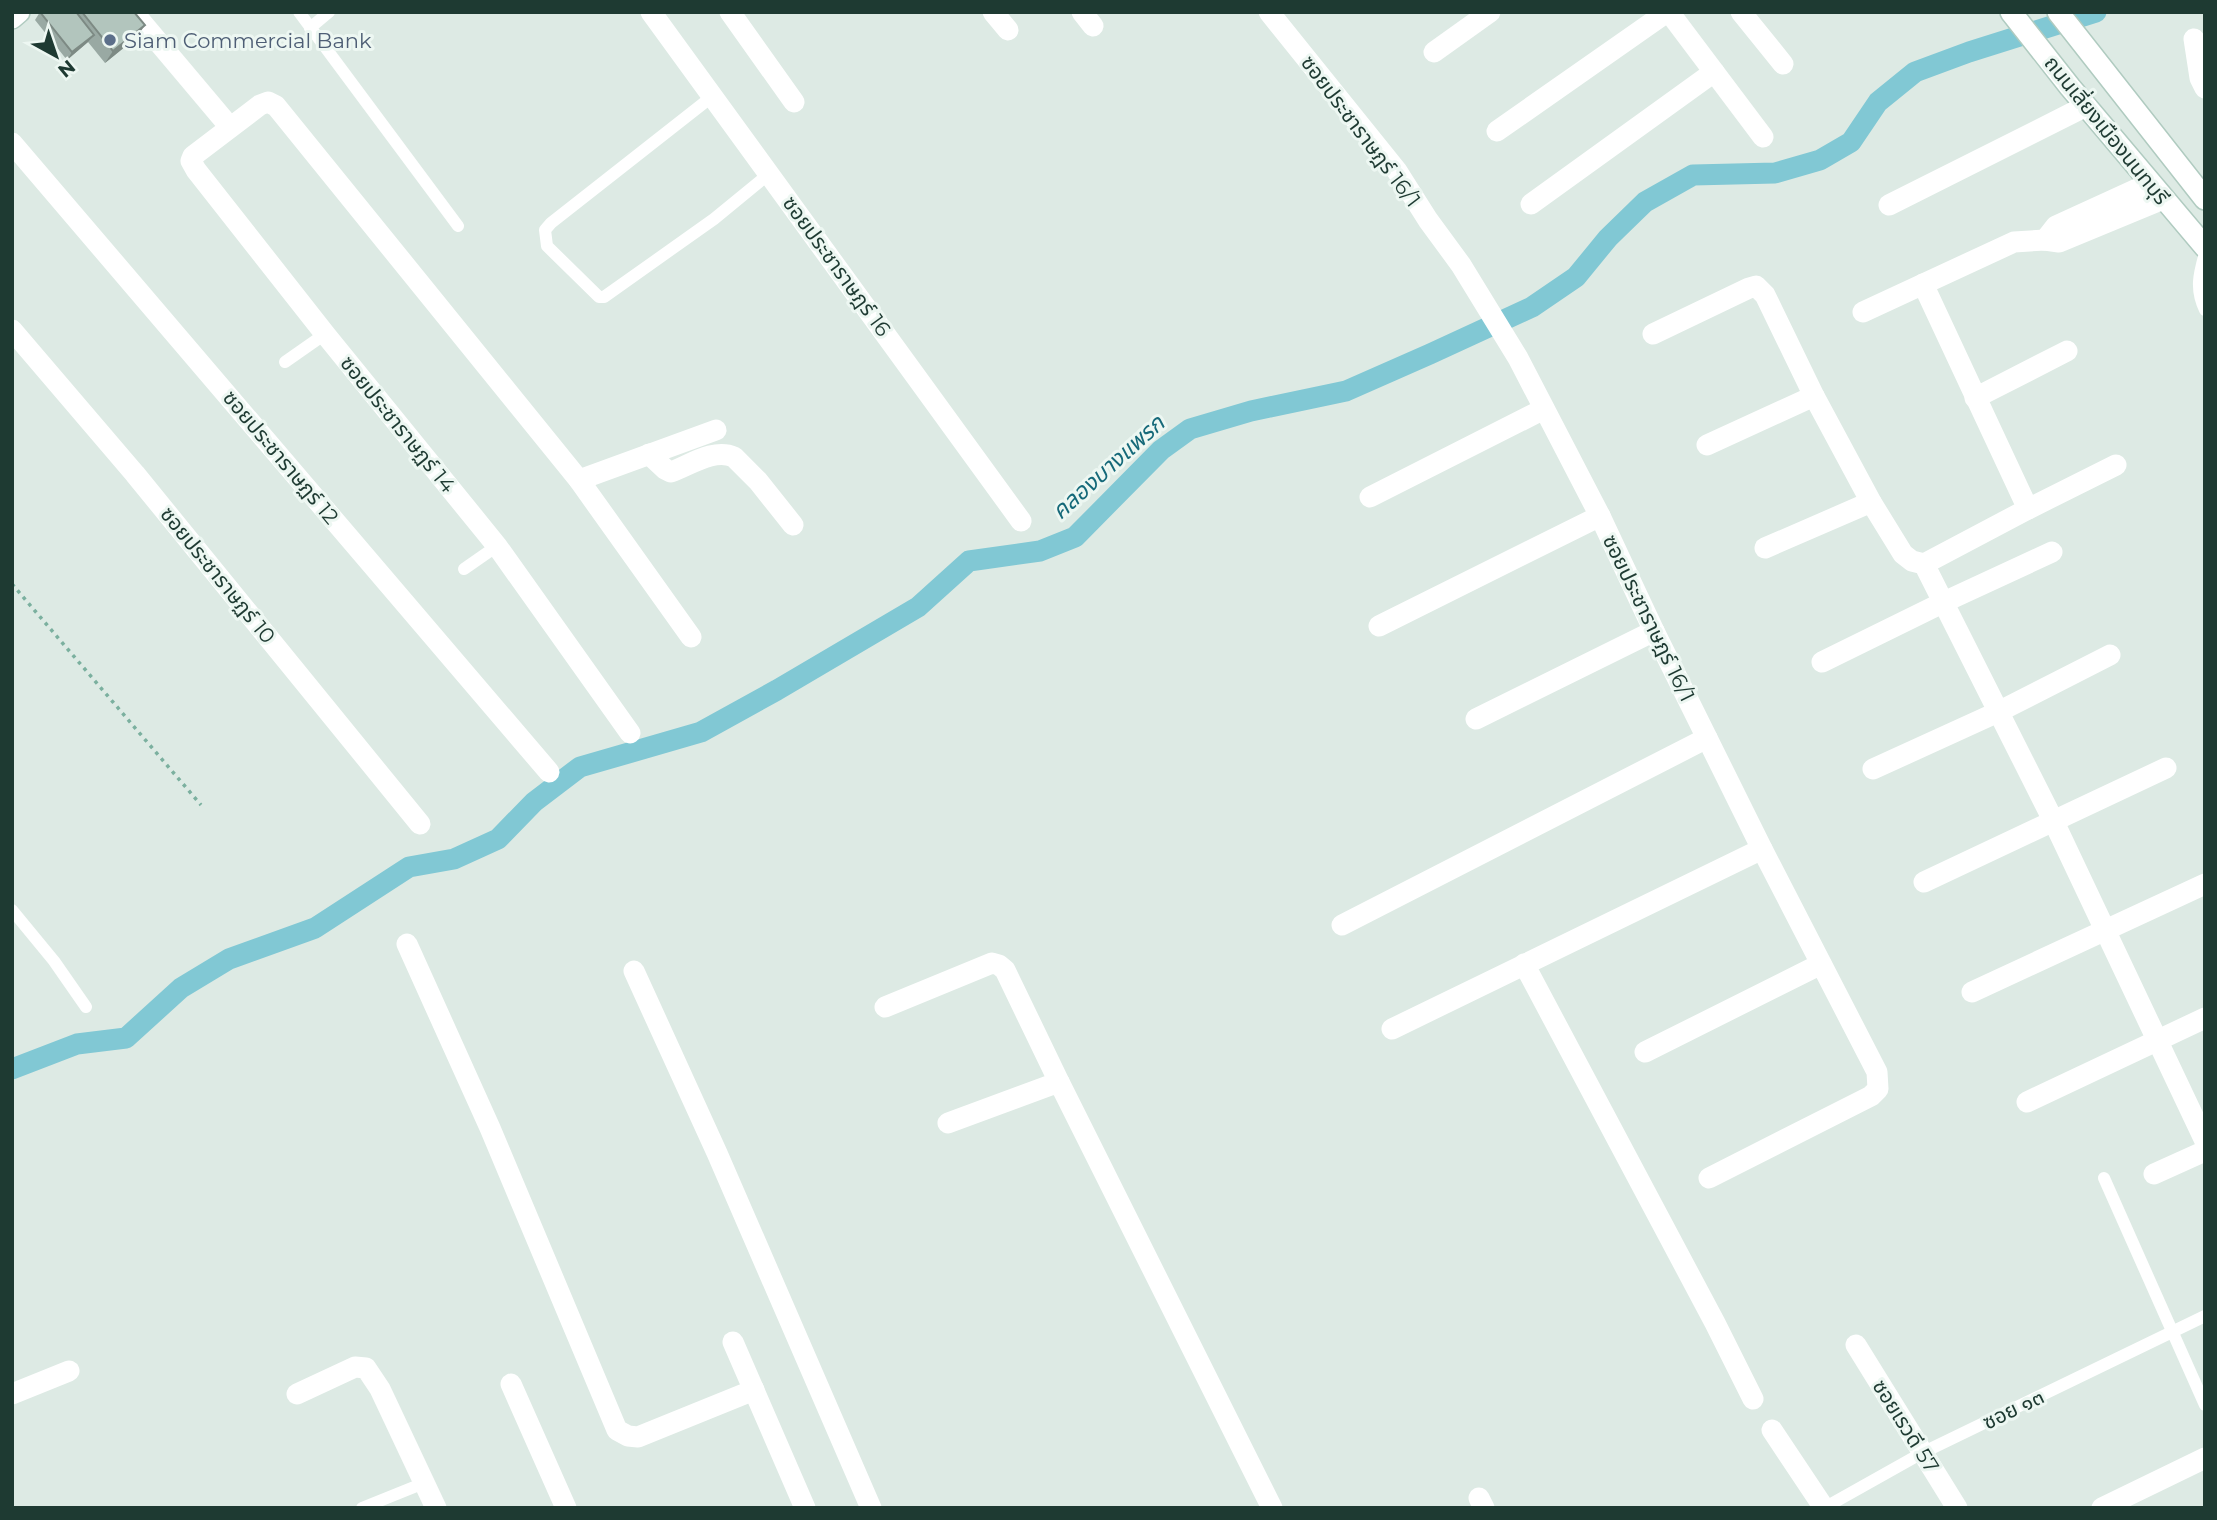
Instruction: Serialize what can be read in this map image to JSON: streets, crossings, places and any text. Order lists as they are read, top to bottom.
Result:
{
  "streets": {
    "street": [
      "ถนนเลี่ยงเมืองนนทบุรี",
      "ซอยประชาราษฎร์ 16/1",
      "ซอยประชาราษฎร์ 16",
      "ซอยประชาราษฏร์ 14",
      "ซอยประชาราษฏร์ 12",
      "ซอยประชาราษฏร์ 10",
      "ซอยเรวดี 57"
    ],
    "lane": ["ซอย ๑๓"]
  },
  "crossings": [
    ["ซอย ๑๓", "ซอยเรวดี 57"]
  ],
  "water": ["คลองบางแพรก"],
  "places": ["Siam Commercial Bank"],
  "north": "bottom right"
}
